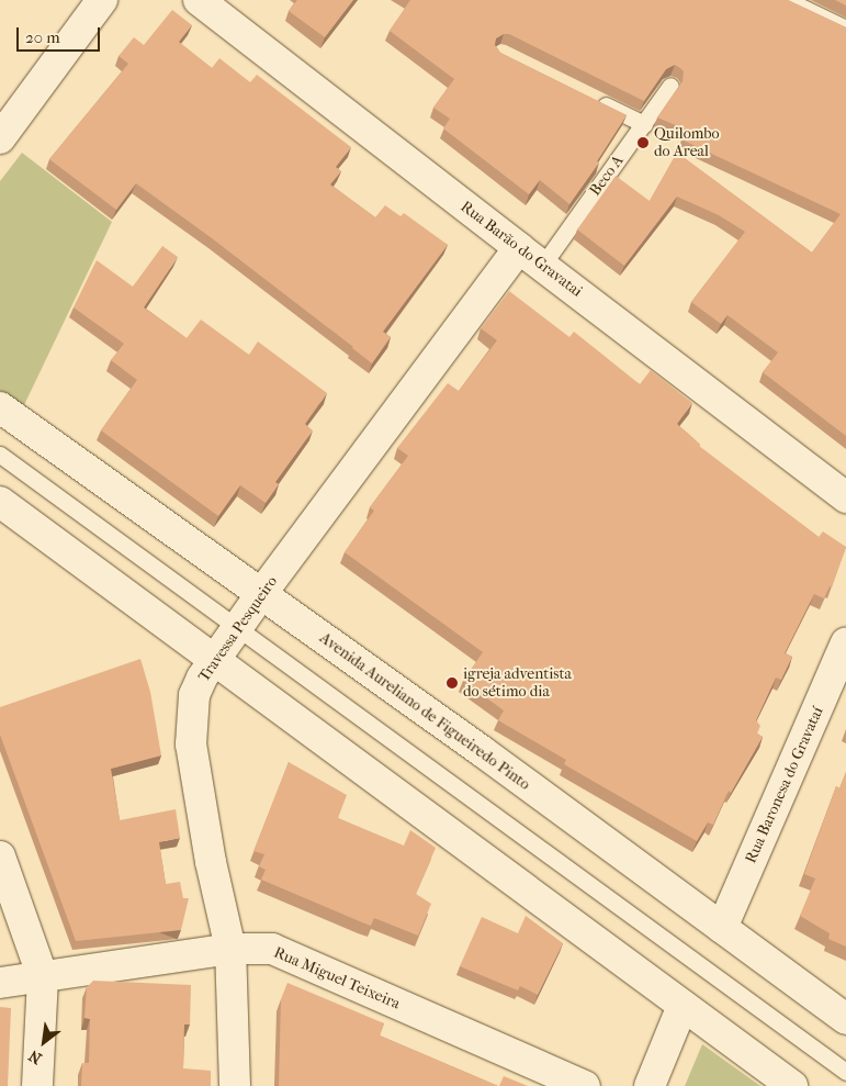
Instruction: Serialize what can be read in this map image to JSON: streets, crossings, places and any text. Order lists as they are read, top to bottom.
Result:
{
  "streets": {
    "street": [
      "Rua Barão do Gravatai",
      "Travessa Pesqueiro",
      "Avenida Aureliano de Figueiredo Pinto",
      "Rua Baronesa do Gravataí",
      "Rua Miguel Teixeira"
    ],
    "lane": ["Beco A"]
  },
  "crossings": [
    ["Beco A", "Rua Barão do Gravatai"],
    ["Beco A", "Travessa Pesqueiro"],
    ["Rua Barão do Gravatai", "Travessa Pesqueiro"],
    ["Travessa Pesqueiro", "Avenida Aureliano de Figueiredo Pinto"],
    ["Travessa Pesqueiro", "Rua Miguel Teixeira"],
    ["Avenida Aureliano de Figueiredo Pinto", "Rua Baronesa do Gravataí"]
  ],
  "places": ["Quilombo do Areal", "igreja adventista do sétimo dia"],
  "scale_bar": "20 m",
  "north": "bottom left"
}
